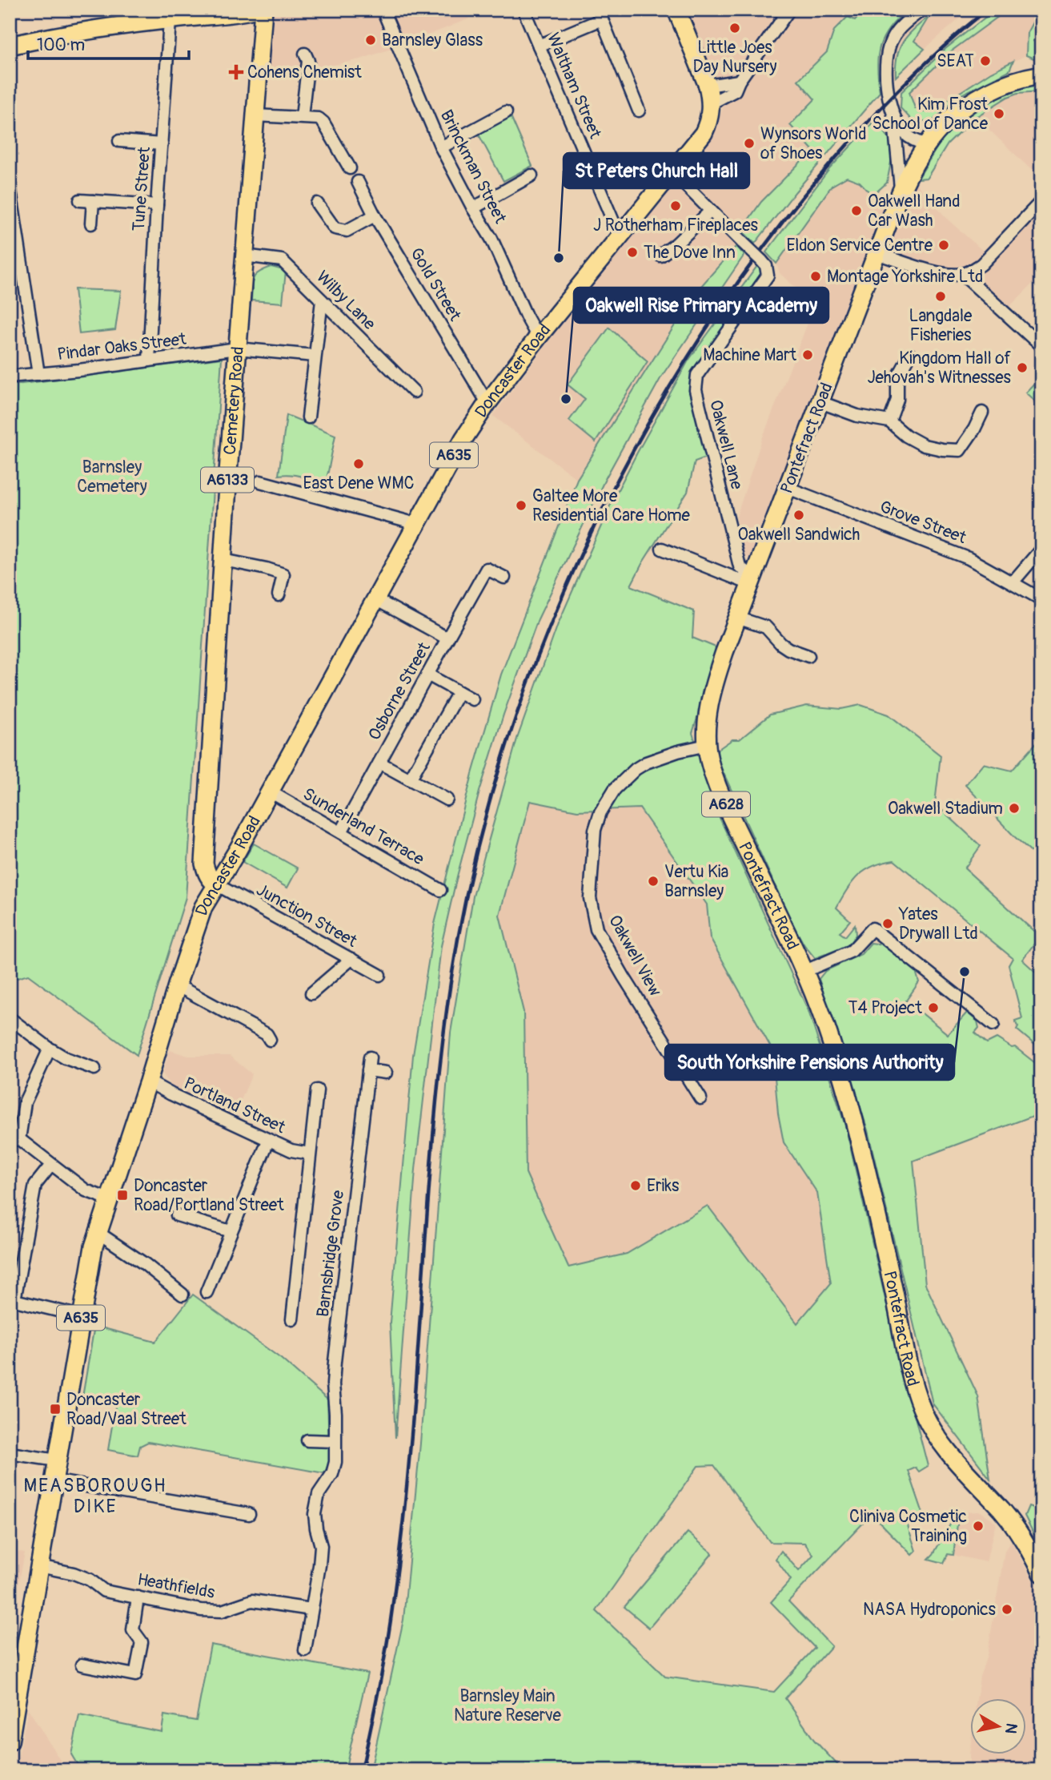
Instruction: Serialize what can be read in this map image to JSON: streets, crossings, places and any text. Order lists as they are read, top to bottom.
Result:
{
  "streets": {
    "highway": [
      "Doncaster Road",
      "Cemetery Road",
      "Pontefract Road",
      "A635",
      "A6133",
      "A628"
    ],
    "street": [
      "Waltham Street",
      "Brinckman Street",
      "Tune Street",
      "Gold Street",
      "Wilby Lane",
      "Pindar Oaks Street",
      "Oakwell Lane",
      "Grove Street",
      "Osborne Street",
      "Sunderland Terrace",
      "Junction Street",
      "Oakwell View",
      "Portland Street",
      "Barnsbridge Grove",
      "Heathfields"
    ]
  },
  "crossings": [
    ["Waltham Street", "Doncaster Road"],
    ["Brinckman Street", "Doncaster Road"],
    ["Tune Street", "Pindar Oaks Street"],
    ["Gold Street", "Doncaster Road"],
    ["Wilby Lane", "Cemetery Road"],
    ["Pindar Oaks Street", "Cemetery Road"],
    ["Doncaster Road", "Oakwell Lane"],
    ["Doncaster Road", "A635"],
    ["Doncaster Road", "A6133"],
    ["Doncaster Road", "Osborne Street"],
    ["Doncaster Road", "Sunderland Terrace"],
    ["Doncaster Road", "Junction Street"],
    ["Doncaster Road", "Portland Street"],
    ["Doncaster Road", "Heathfields"],
    ["Cemetery Road", "A6133"],
    ["Pontefract Road", "Oakwell Lane"],
    ["Pontefract Road", "Grove Street"],
    ["Pontefract Road", "Oakwell View"],
    ["Osborne Street", "Sunderland Terrace"],
    ["Barnsbridge Grove", "Heathfields"]
  ],
  "districts": ["MEASBOROUGH DIKE"],
  "parks": ["Barnsley Cemetery", "Barnsley Main Nature Reserve"],
  "places": {
    "other": [
      "Little Joes Day Nursery",
      "Barnsley Glass",
      "SEAT",
      "Kim Frost School of Dance",
      "Wynsors World of Shoes",
      "J Rotherham Fireplaces",
      "Oakwell Hand Car Wash",
      "Eldon Service Centre",
      "The Dove Inn",
      "St Peters Church Hall",
      "Montage Yorkshire Ltd",
      "Langdale Fisheries",
      "Machine Mart",
      "Kingdom Hall of Jehovah's Witnesses",
      "Oakwell Rise Primary Academy",
      "East Dene WMC",
      "Galtee More Residential Care Home",
      "Oakwell Sandwich",
      "Oakwell Stadium",
      "Vertu Kia Barnsley",
      "Yates Drywall Ltd",
      "South Yorkshire Pensions Authority",
      "T4 Project",
      "Eriks",
      "Cliniva Cosmetic Training",
      "NASA Hydroponics"
    ],
    "health": ["Cohens Chemist"],
    "transit": ["Doncaster Road/Portland Street", "Doncaster Road/Vaal Street"]
  },
  "scale_bar": "100 m",
  "north": "right"
}
